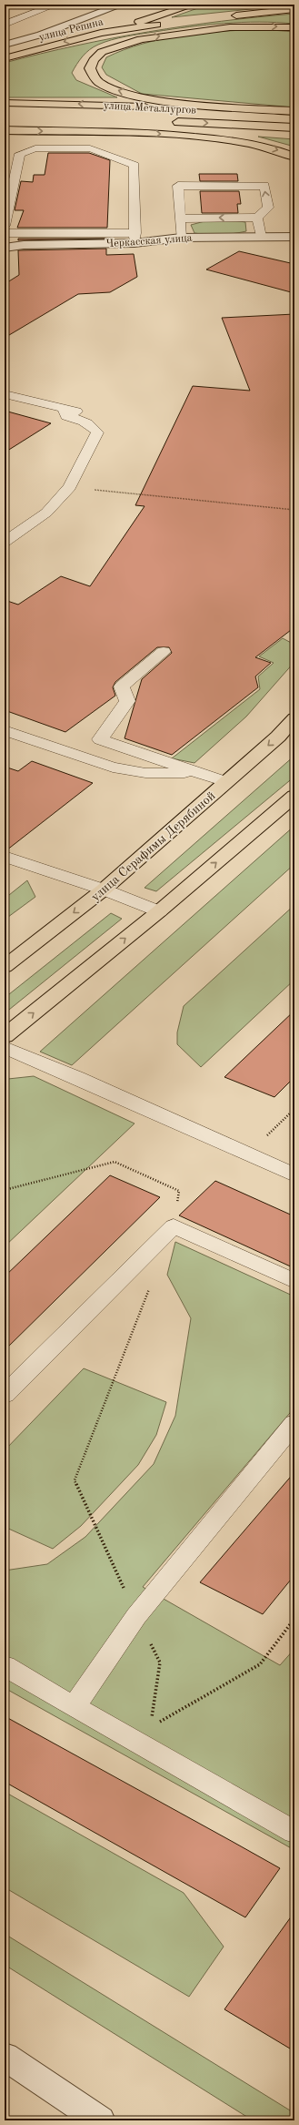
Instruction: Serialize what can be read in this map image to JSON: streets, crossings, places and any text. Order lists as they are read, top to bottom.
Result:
{
  "streets": {
    "main road": ["улица Репина", "улица Металлургов", "улица Серафимы Дерябиной"],
    "street": ["Черкасская улица"]
  }
}
